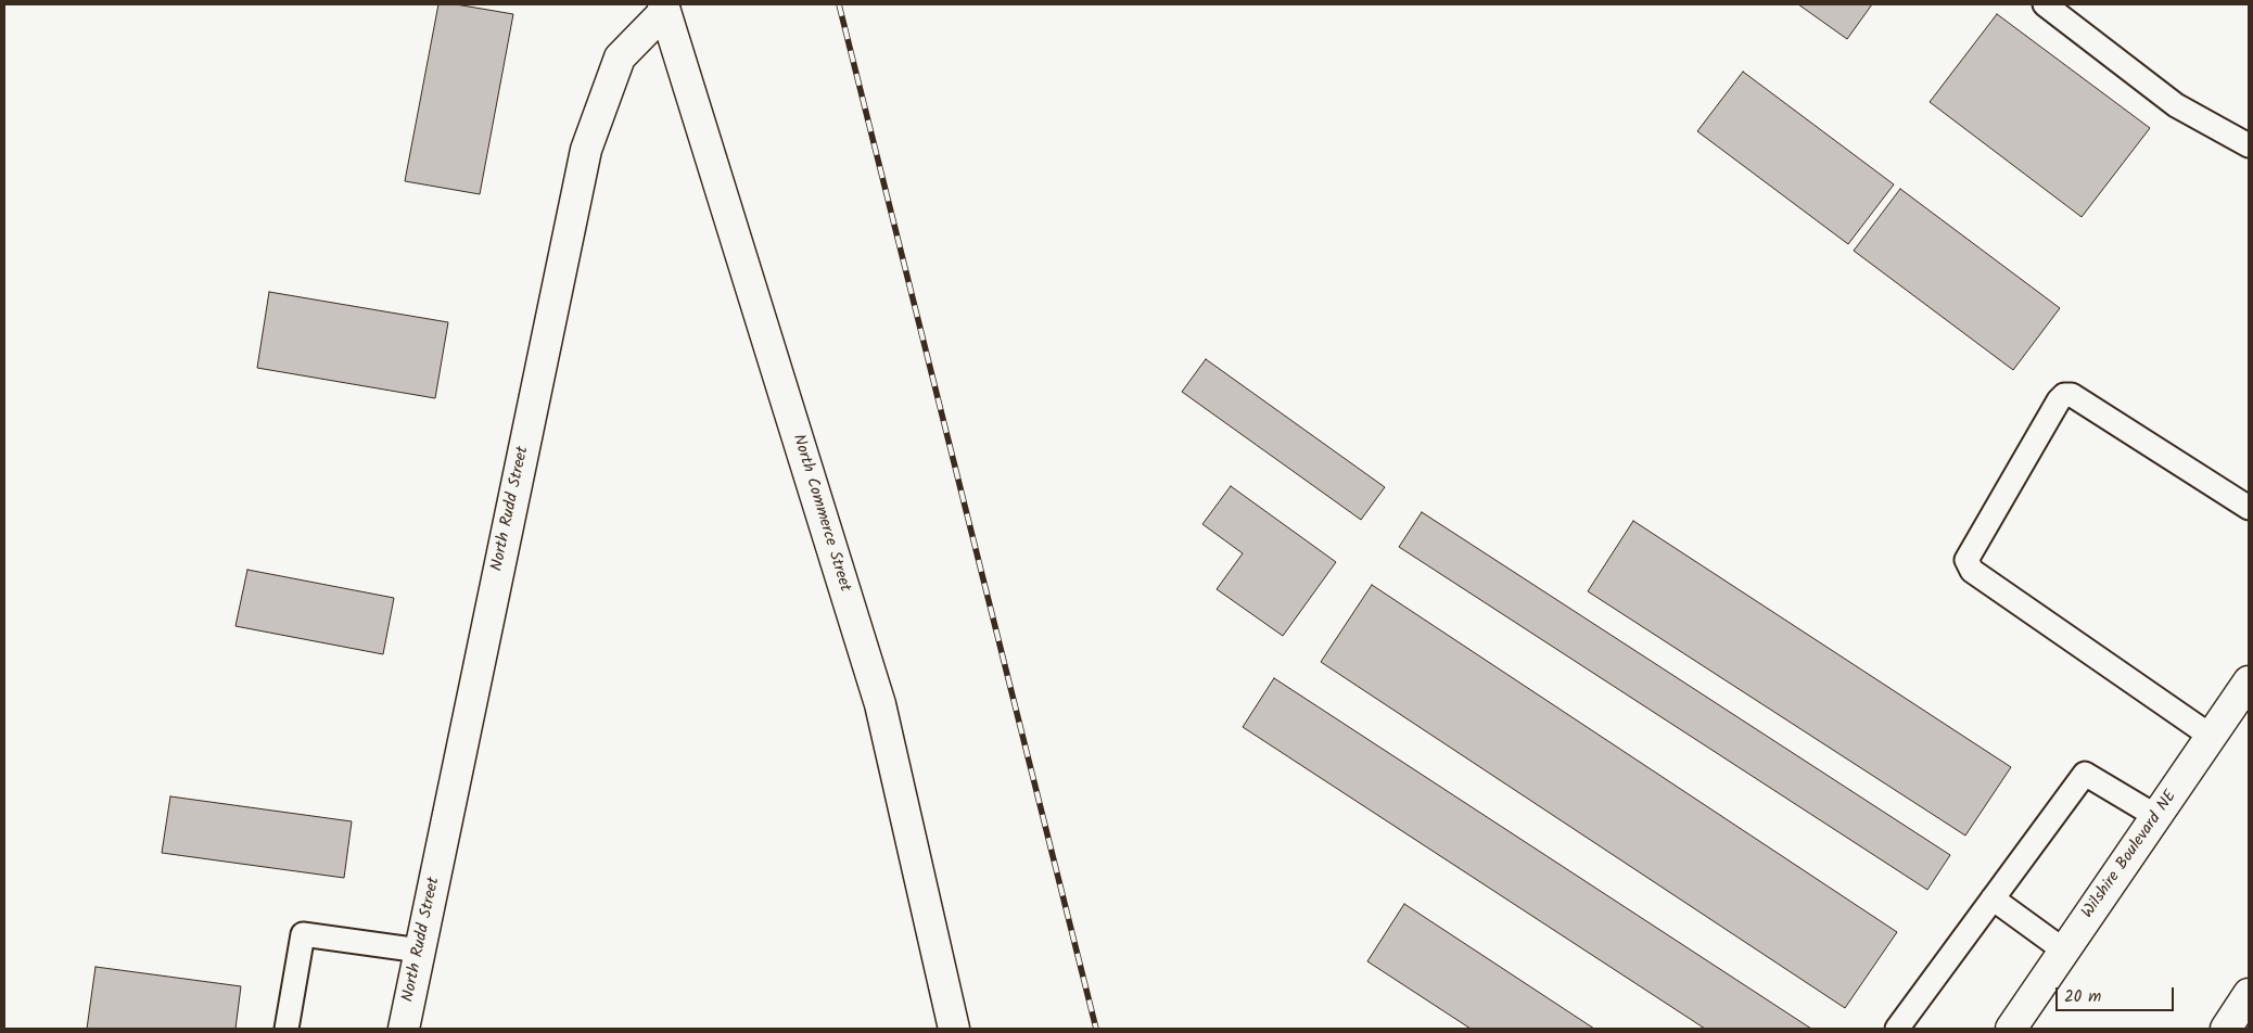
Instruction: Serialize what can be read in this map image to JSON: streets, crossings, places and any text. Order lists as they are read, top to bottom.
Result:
{
  "streets": {
    "street": ["North Rudd Street", "North Commerce Street", "Wilshire Boulevard NE"]
  },
  "crossings": [
    ["North Rudd Street", "North Commerce Street"]
  ],
  "scale_bar": "20 m"
}
